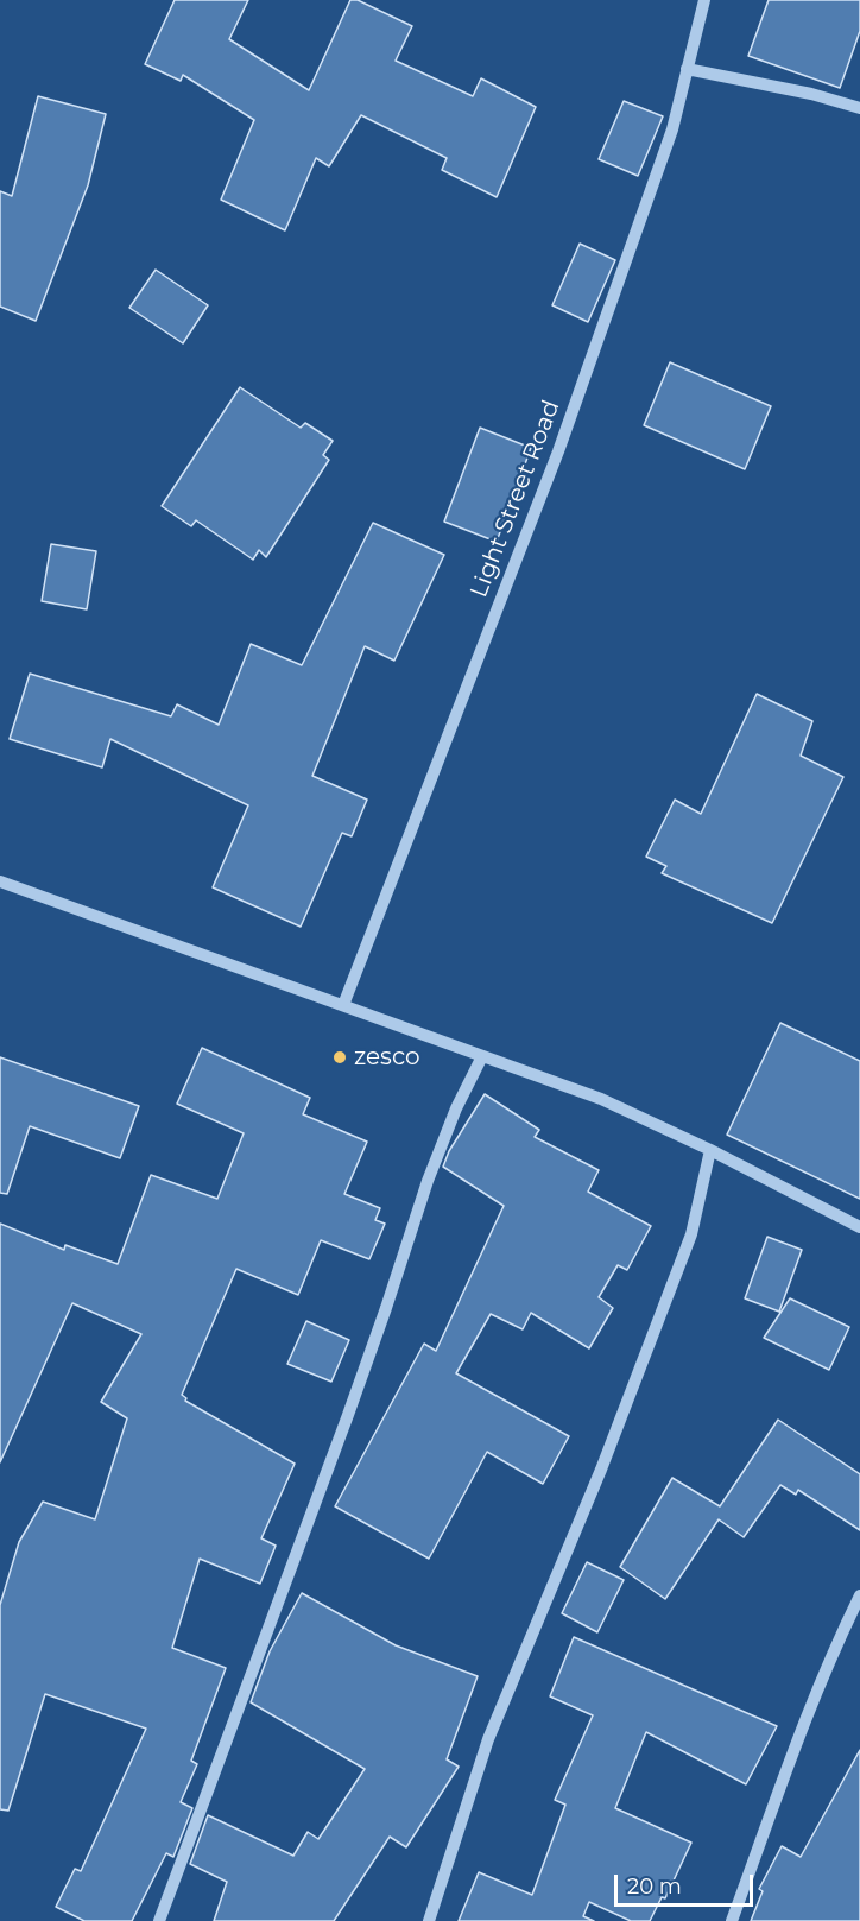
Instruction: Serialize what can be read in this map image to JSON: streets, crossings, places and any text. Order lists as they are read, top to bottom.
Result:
{
  "streets": {
    "street": ["Light Street Road"]
  },
  "places": ["zesco"],
  "scale_bar": "20 m"
}
